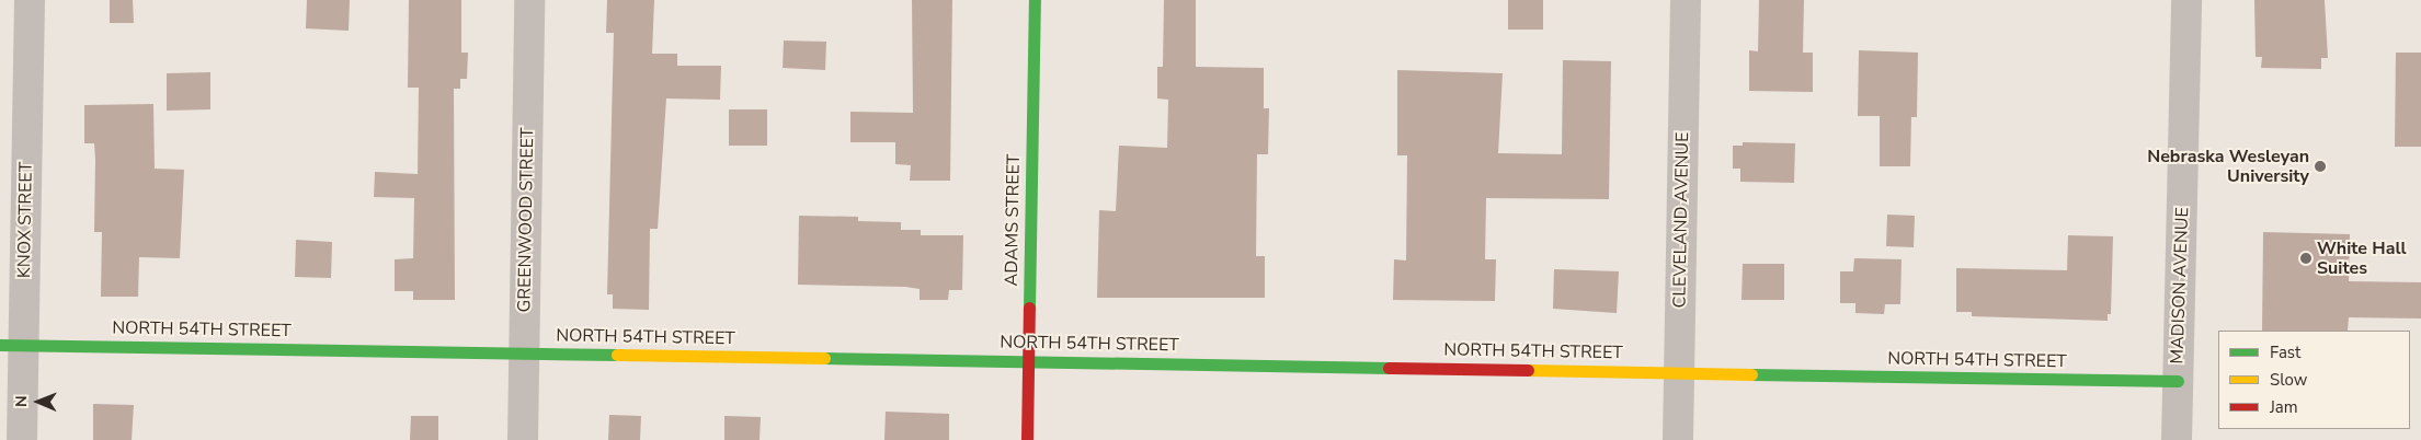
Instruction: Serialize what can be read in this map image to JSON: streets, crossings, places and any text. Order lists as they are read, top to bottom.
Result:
{
  "streets": {
    "street": [
      "KNOX STREET",
      "GREENWOOD STREET",
      "ADAMS STREET",
      "CLEVELAND AVENUE",
      "MADISON AVENUE",
      "NORTH 54TH STREET"
    ]
  },
  "crossings": [
    ["KNOX STREET", "NORTH 54TH STREET"],
    ["GREENWOOD STREET", "NORTH 54TH STREET"],
    ["ADAMS STREET", "NORTH 54TH STREET"],
    ["CLEVELAND AVENUE", "NORTH 54TH STREET"],
    ["MADISON AVENUE", "NORTH 54TH STREET"]
  ],
  "places": ["Nebraska Wesleyan University", "White Hall Suites"],
  "legend": ["Fast", "Slow", "Jam"],
  "north": "left"
}
